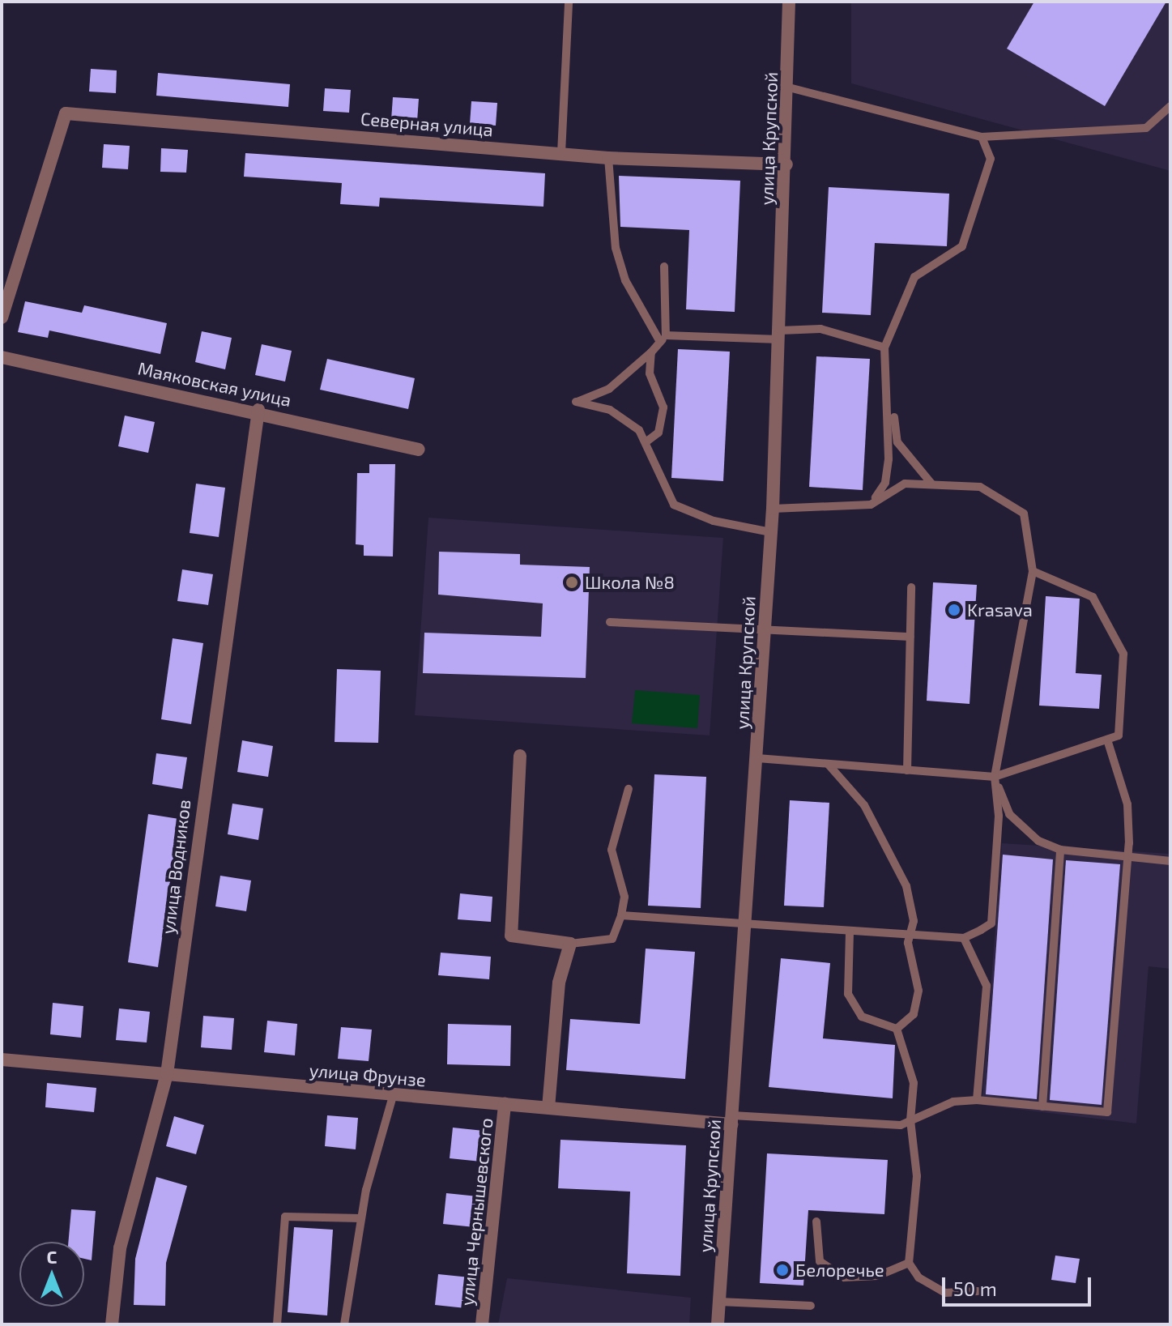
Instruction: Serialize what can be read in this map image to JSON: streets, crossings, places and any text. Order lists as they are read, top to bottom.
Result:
{
  "streets": {
    "street": [
      "Северная улица",
      "улица Крупской",
      "Маяковская улица",
      "улица Водников",
      "улица Фрунзе",
      "улица Чернышевского"
    ]
  },
  "crossings": [
    ["Северная улица", "улица Крупской"],
    ["улица Крупской", "улица Фрунзе"],
    ["Маяковская улица", "улица Водников"],
    ["улица Водников", "улица Фрунзе"],
    ["улица Фрунзе", "улица Чернышевского"]
  ],
  "places": ["Школа №8", "Krasava", "Белоречье"],
  "scale_bar": "50 m",
  "north": "top"
}
